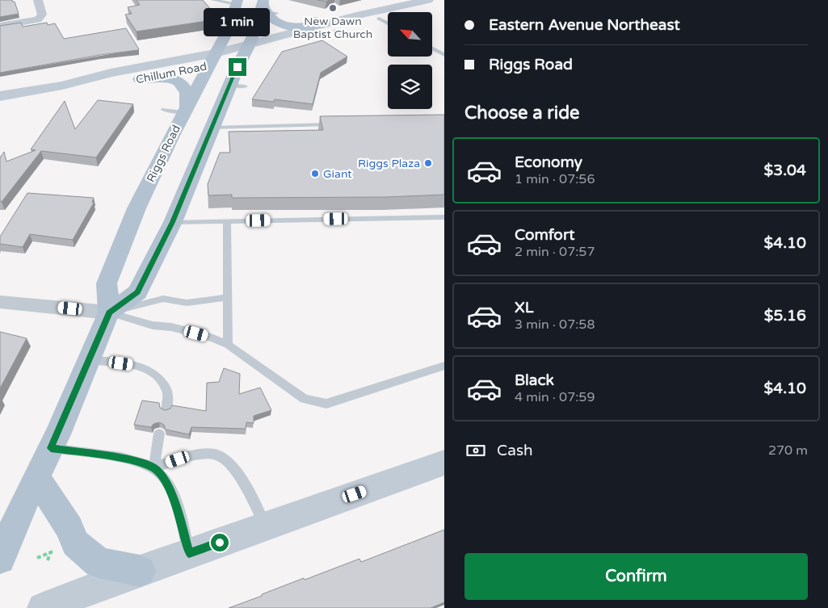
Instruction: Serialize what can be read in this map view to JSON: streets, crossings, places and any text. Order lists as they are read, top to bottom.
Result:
{
  "streets": {
    "main road": ["Riggs Road"],
    "street": ["Chillum Road"]
  },
  "crossings": [
    ["Chillum Road", "Riggs Road"]
  ],
  "places": ["New Dawn Baptist Church", "Riggs Plaza", "Giant"],
  "north": "top left",
  "page": {
    "banner": ["Eastern Avenue Northeast", "Riggs Road"],
    "bubble": "1 min",
    "heading": "Choose a ride",
    "list": [
      {
        "name": "Economy",
        "note": "1 min · 07:56",
        "value": "$3.04"
      },
      {
        "name": "Comfort",
        "note": "2 min · 07:57",
        "value": "$4.10"
      },
      {
        "name": "XL",
        "note": "3 min · 07:58",
        "value": "$5.16"
      },
      {
        "name": "Black",
        "note": "4 min · 07:59",
        "value": "$4.10"
      }
    ],
    "pay": ["Cash", "270 m"],
    "buttons": "Confirm"
  }
}
